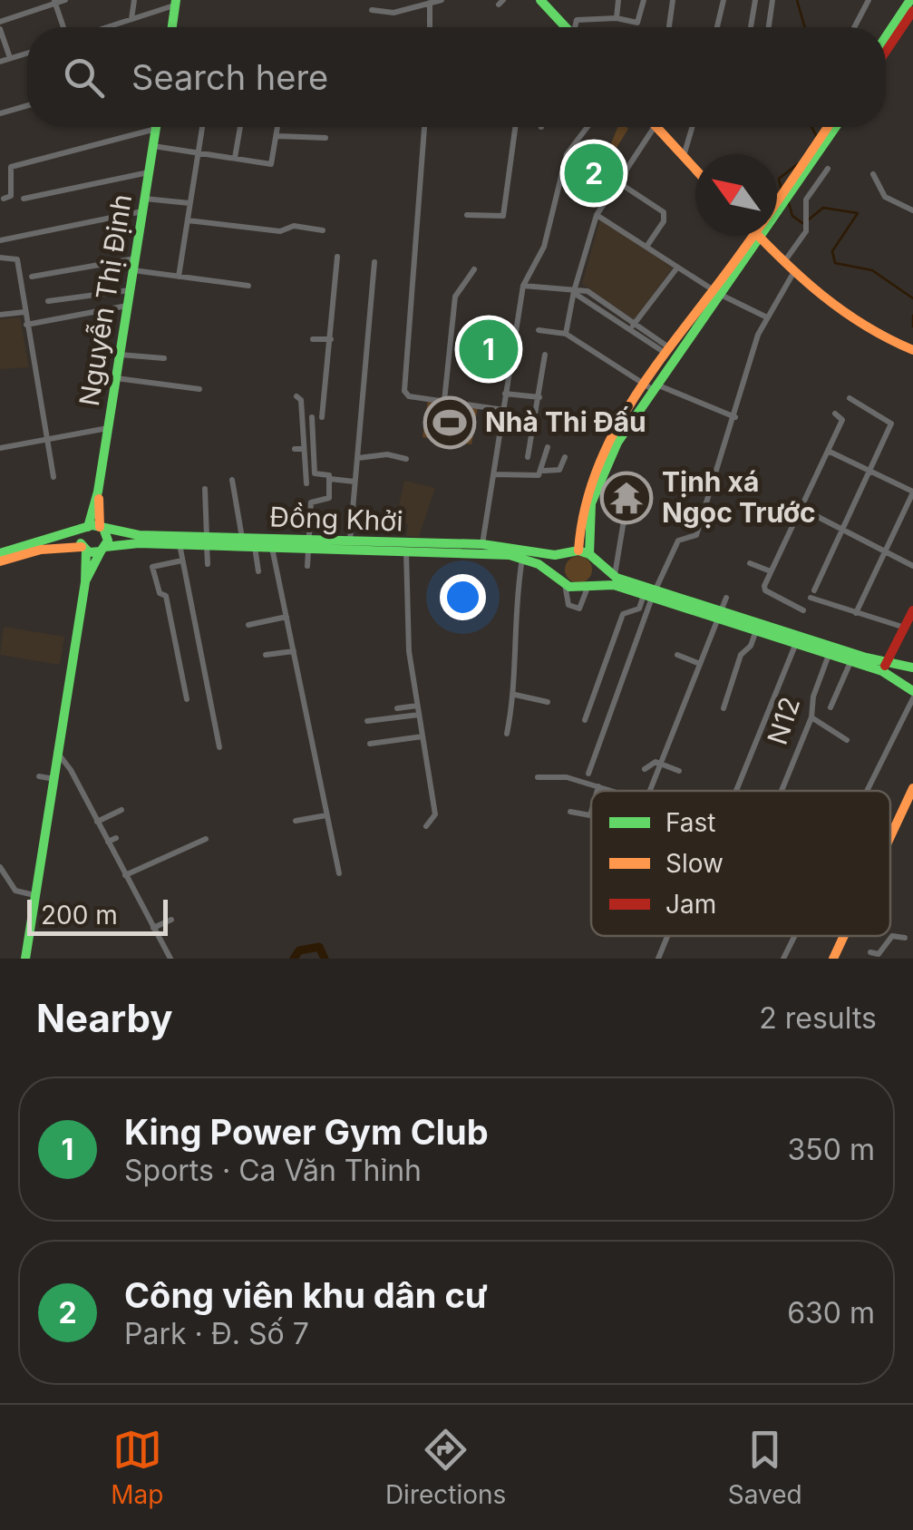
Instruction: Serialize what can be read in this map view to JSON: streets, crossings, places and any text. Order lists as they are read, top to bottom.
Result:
{
  "streets": {
    "main road": ["Nguyễn Thị Định", "Đồng Khởi"],
    "street": ["N12"]
  },
  "crossings": [
    ["Nguyễn Thị Định", "Đồng Khởi"]
  ],
  "places": {
    "sports": ["Nhà Thi Đấu"],
    "temple": ["Tịnh xá Ngọc Trước"]
  },
  "legend": ["Fast", "Slow", "Jam"],
  "scale_bar": "200 m",
  "north": "top left",
  "page": {
    "search": "Search here",
    "pins": ["2", "1"],
    "scale": "200 m",
    "heading": ["Nearby", "2 results"],
    "list": [
      {
        "mark": "1",
        "name": "King Power Gym Club",
        "note": "Sports · Ca Văn Thỉnh",
        "value": "350 m"
      },
      {
        "mark": "2",
        "name": "Công viên khu dân cư",
        "note": "Park · Đ. Số 7",
        "value": "630 m"
      }
    ],
    "nav": ["Map", "Directions", "Saved"]
  }
}
